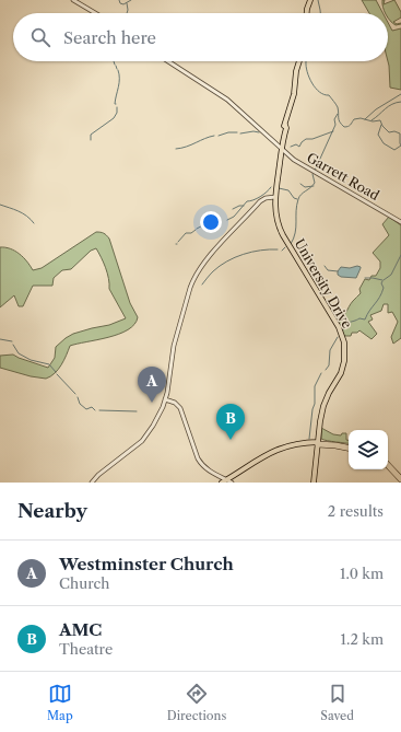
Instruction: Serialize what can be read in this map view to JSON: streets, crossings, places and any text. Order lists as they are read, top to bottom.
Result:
{
  "streets": {
    "main road": ["University Drive"],
    "street": ["Garrett Road"]
  },
  "crossings": [
    ["Garrett Road", "University Drive"]
  ],
  "page": {
    "search": "Search here",
    "pins": ["A", "B"],
    "heading": ["Nearby", "2 results"],
    "list": [
      {
        "mark": "A",
        "name": "Westminster Church",
        "note": "Church",
        "value": "1.0 km"
      },
      {
        "mark": "B",
        "name": "AMC",
        "note": "Theatre",
        "value": "1.2 km"
      }
    ],
    "nav": ["Map", "Directions", "Saved"]
  }
}
